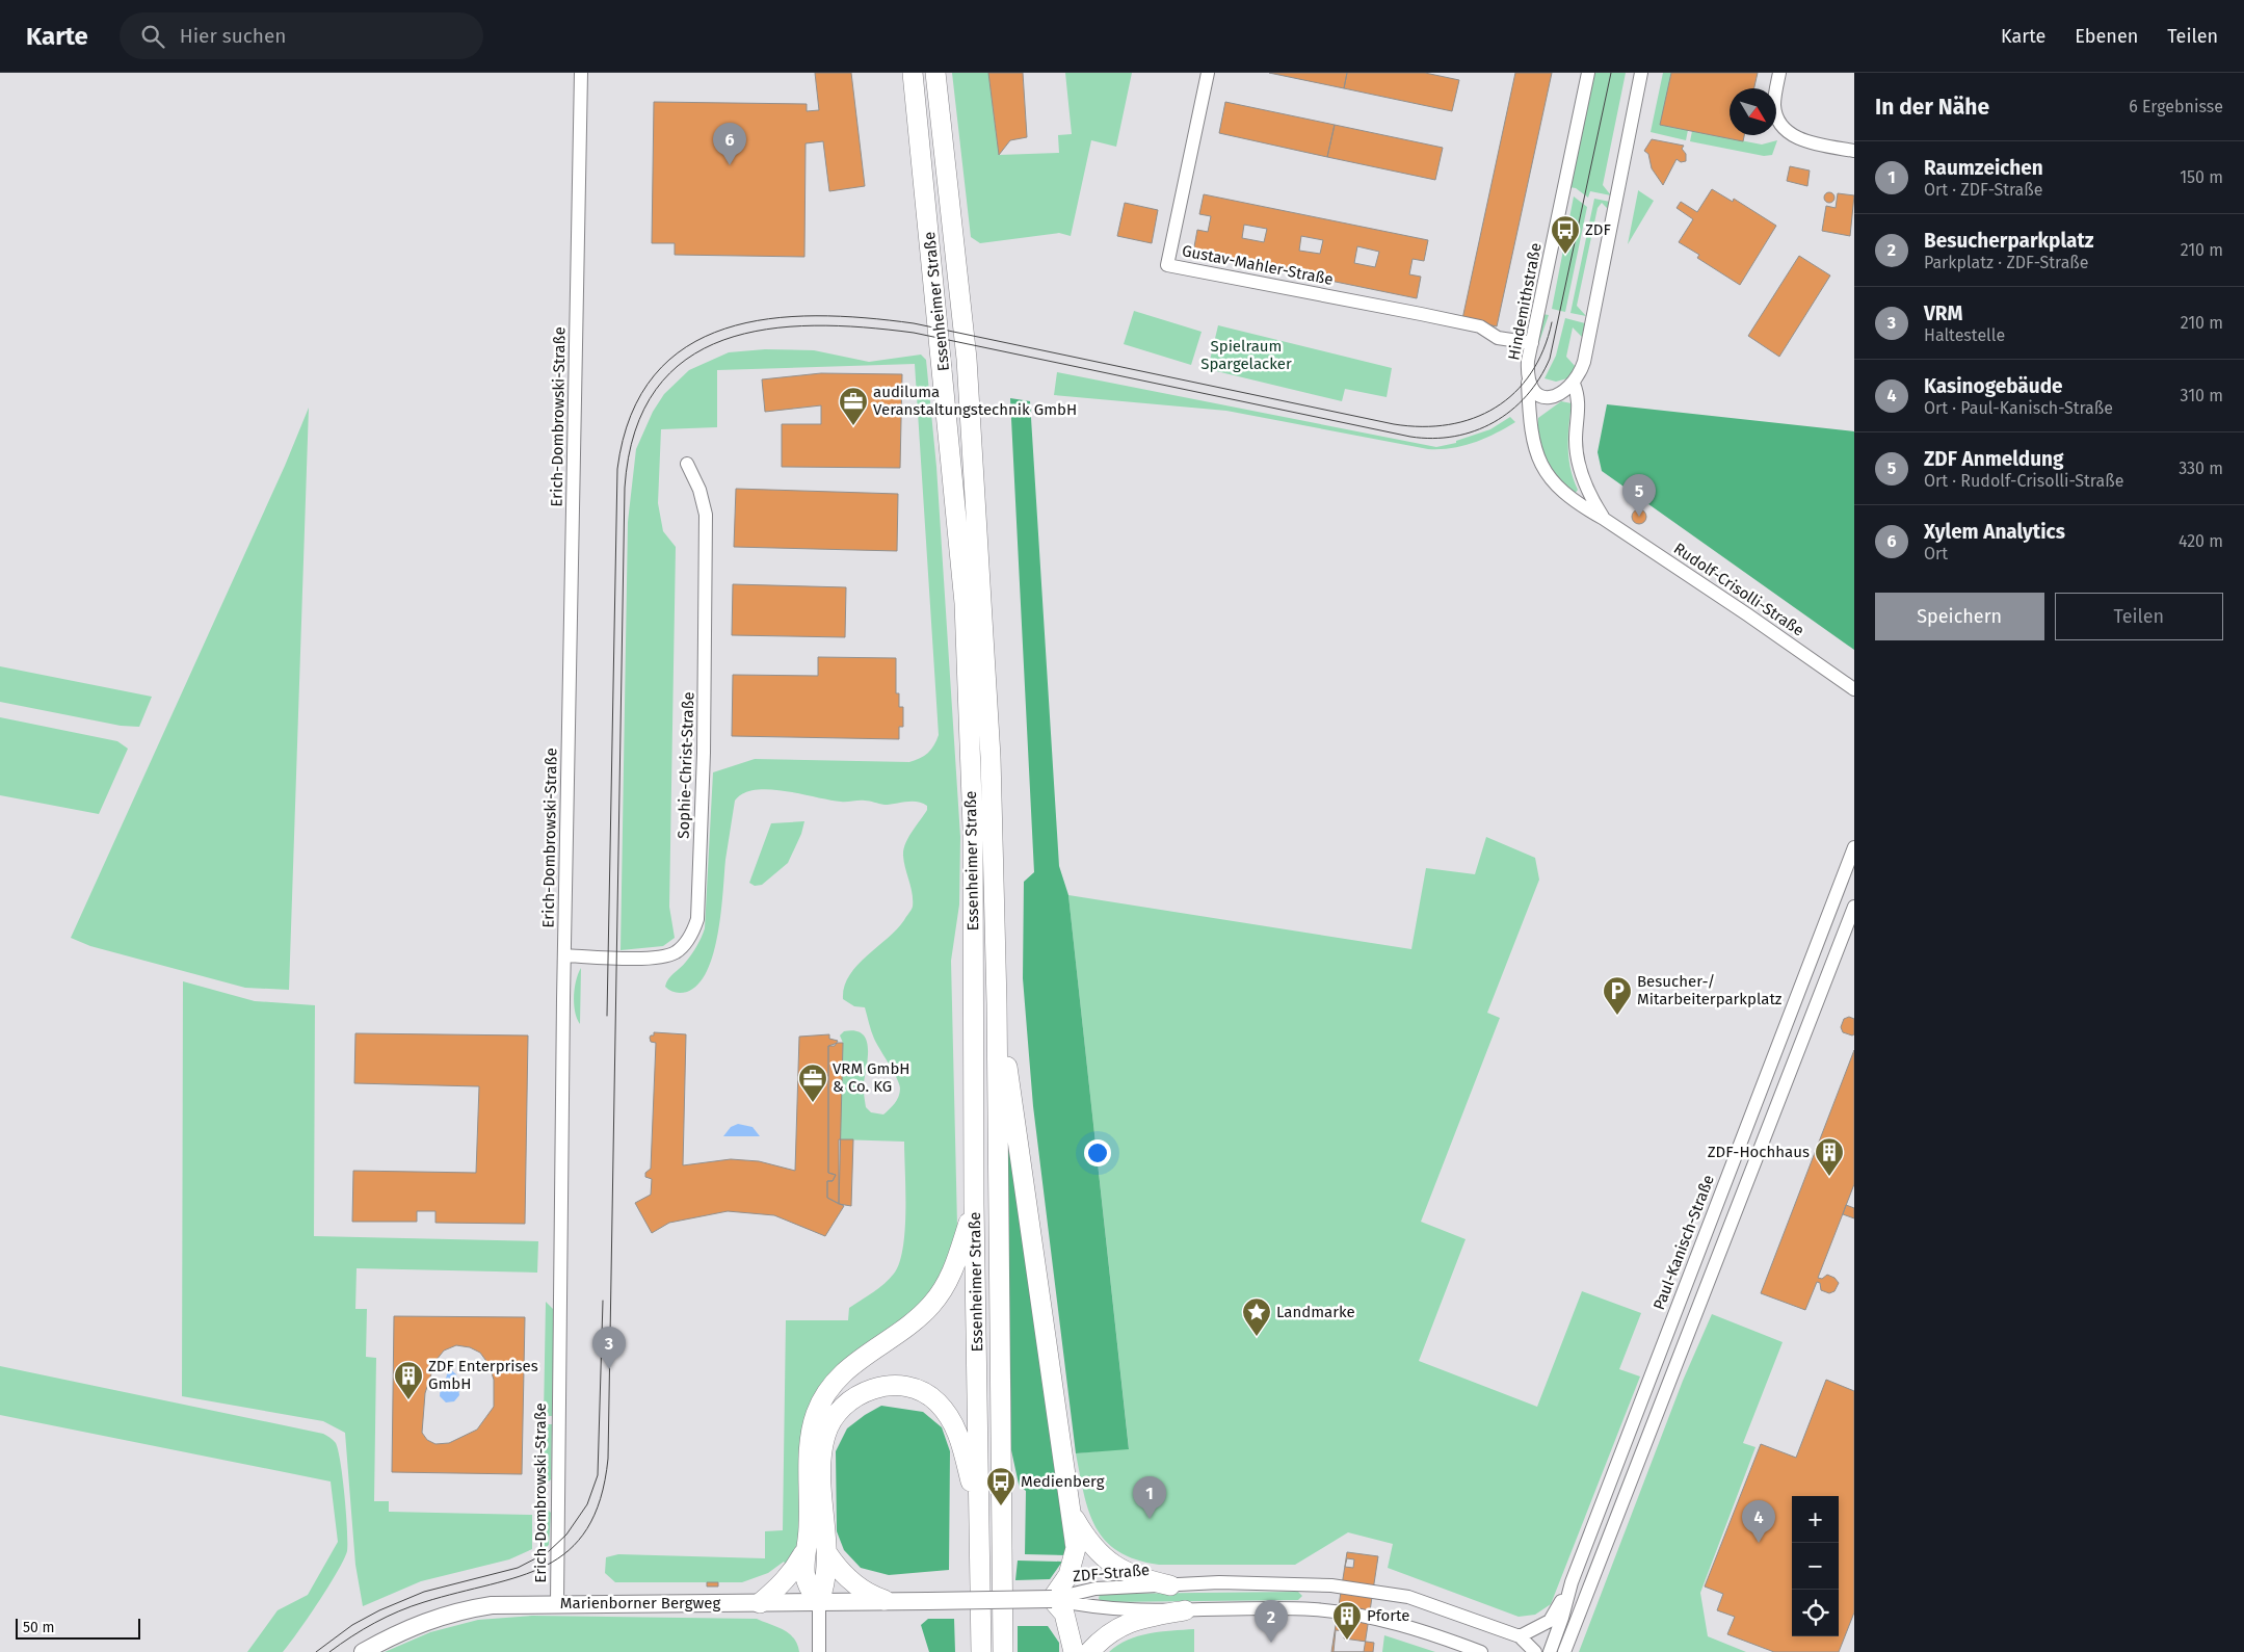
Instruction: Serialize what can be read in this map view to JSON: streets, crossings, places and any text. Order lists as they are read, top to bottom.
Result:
{
  "streets": {
    "main road": ["Essenheimer Straße"],
    "street": [
      "Gustav-Mahler-Straße",
      "Hindemithstraße",
      "Erich-Dombrowski-Straße",
      "Rudolf-Crisolli-Straße",
      "Sophie-Christ-Straße",
      "Paul-Kanisch-Straße",
      "ZDF-Straße",
      "Marienborner Bergweg"
    ]
  },
  "crossings": [
    ["Gustav-Mahler-Straße", "Hindemithstraße"],
    ["Hindemithstraße", "Rudolf-Crisolli-Straße"],
    ["Erich-Dombrowski-Straße", "Sophie-Christ-Straße"],
    ["Erich-Dombrowski-Straße", "Marienborner Bergweg"],
    ["ZDF-Straße", "Marienborner Bergweg"]
  ],
  "parks": ["Spielraum Spargelacker"],
  "places": {
    "bus stop": ["ZDF", "Medienberg"],
    "office": ["audiluma Veranstaltungstechnik GmbH", "VRM GmbH & Co. KG"],
    "parking": ["Besucher-/ Mitarbeiterparkplatz"],
    "building": ["ZDF-Hochhaus", "ZDF Enterprises GmbH", "Pforte"],
    "place": ["Landmarke"]
  },
  "scale_bar": "50 m",
  "north": "bottom right",
  "page": {
    "header": "Karte",
    "search": "Hier suchen",
    "nav": ["Karte", "Ebenen", "Teilen"],
    "heading": ["In der Nähe", "6 Ergebnisse"],
    "pins": [
      "6",
      "5",
      "3",
      "1",
      "4",
      "2"
    ],
    "list": [
      {
        "mark": "1",
        "name": "Raumzeichen",
        "note": "Ort · ZDF-Straße",
        "value": "150 m"
      },
      {
        "mark": "2",
        "name": "Besucherparkplatz",
        "note": "Parkplatz · ZDF-Straße",
        "value": "210 m"
      },
      {
        "mark": "3",
        "name": "VRM",
        "note": "Haltestelle",
        "value": "210 m"
      },
      {
        "mark": "4",
        "name": "Kasinogebäude",
        "note": "Ort · Paul-Kanisch-Straße",
        "value": "310 m"
      },
      {
        "mark": "5",
        "name": "ZDF Anmeldung",
        "note": "Ort · Rudolf-Crisolli-Straße",
        "value": "330 m"
      },
      {
        "mark": "6",
        "name": "Xylem Analytics",
        "note": "Ort",
        "value": "420 m"
      }
    ],
    "buttons": ["Speichern", "Teilen"],
    "map_buttons": ["+", "−"],
    "scale": "50 m"
  }
}
